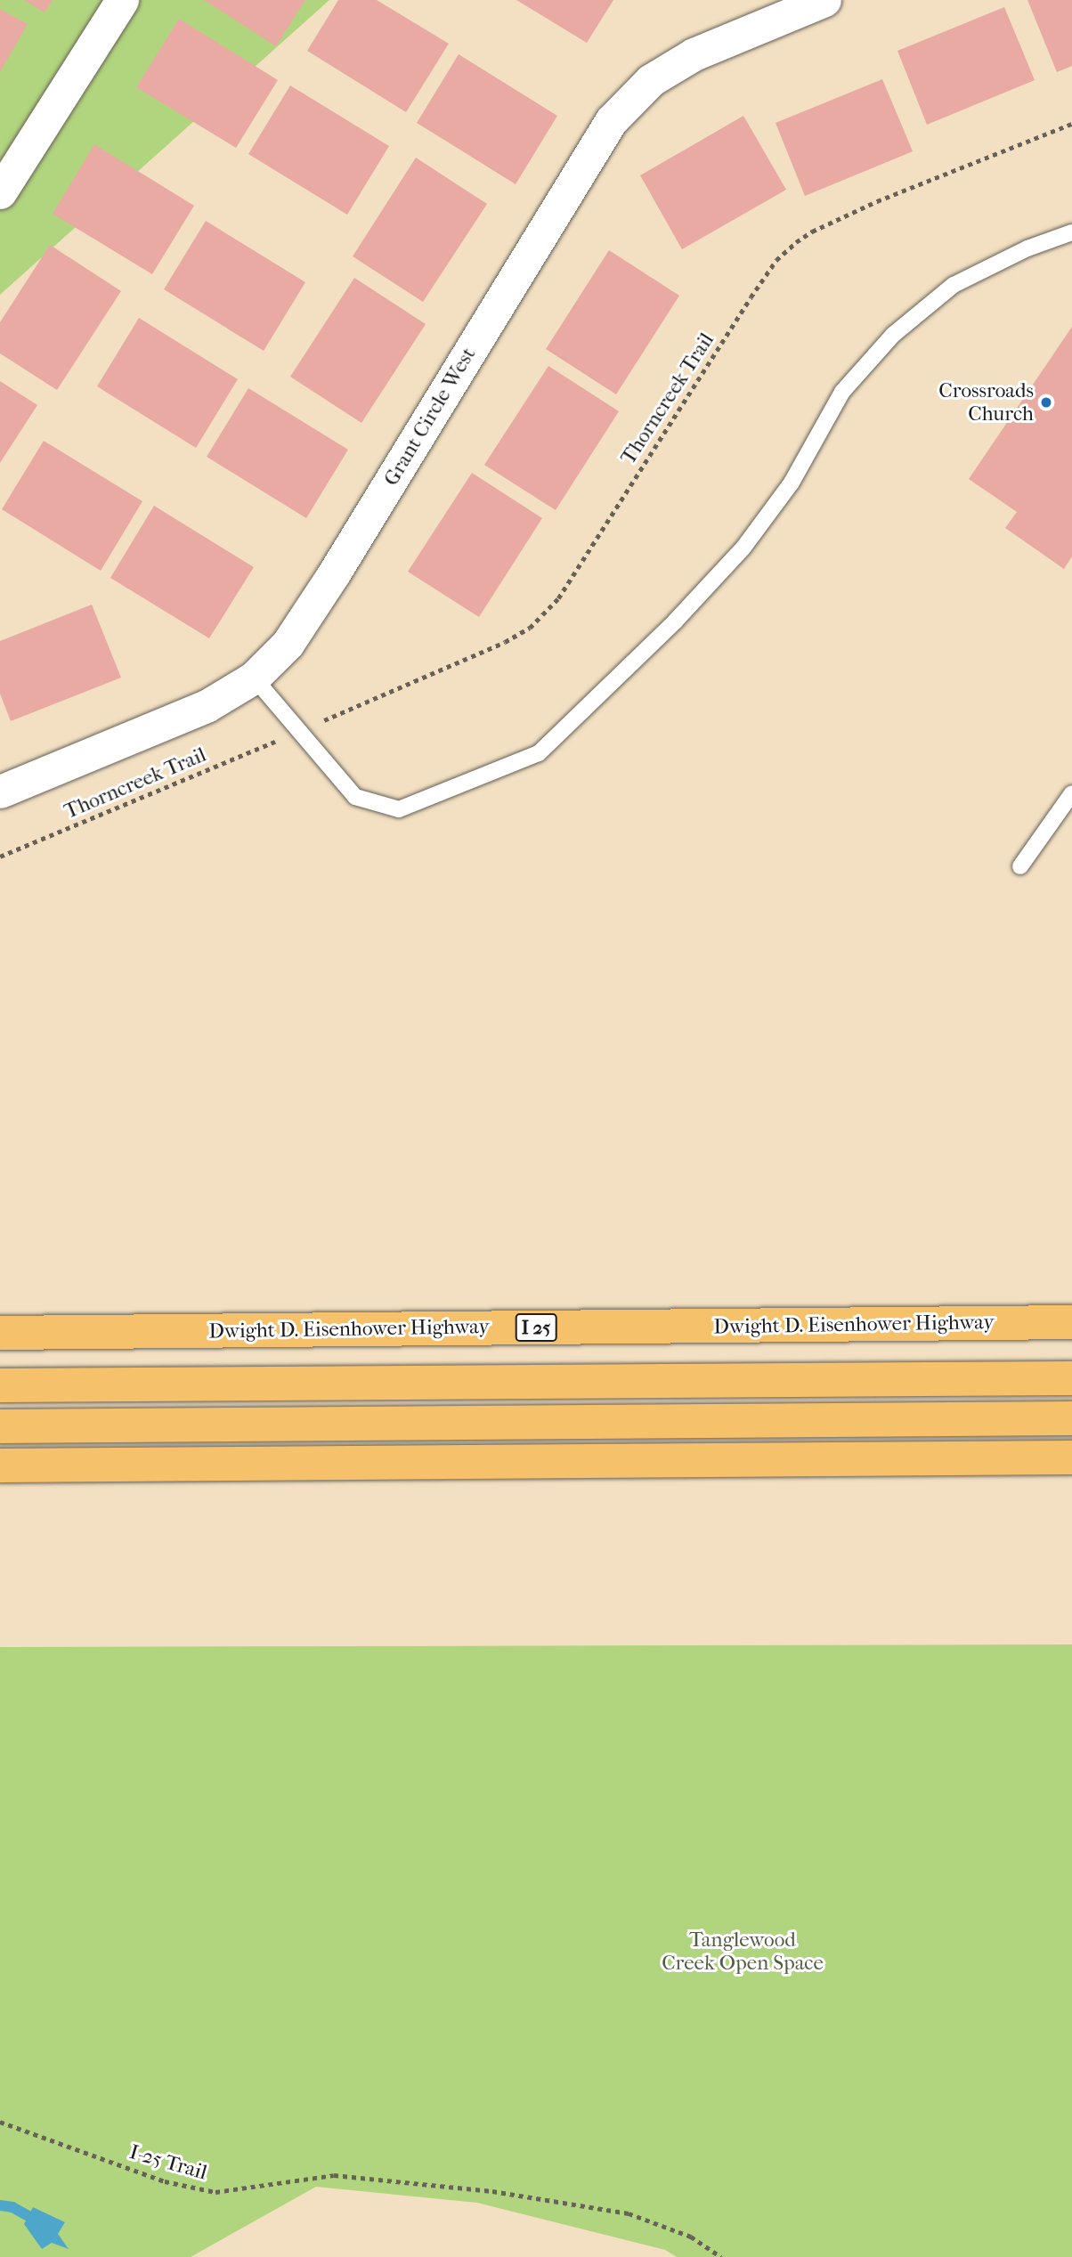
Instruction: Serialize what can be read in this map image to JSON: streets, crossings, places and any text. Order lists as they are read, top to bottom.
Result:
{
  "streets": {
    "highway": ["Dwight D. Eisenhower Highway", "I 25"],
    "street": ["Grant Circle West"],
    "path": ["Thorncreek Trail", "I-25 Trail"]
  },
  "parks": ["Tanglewood Creek Open Space"],
  "places": ["Crossroads Church"]
}
